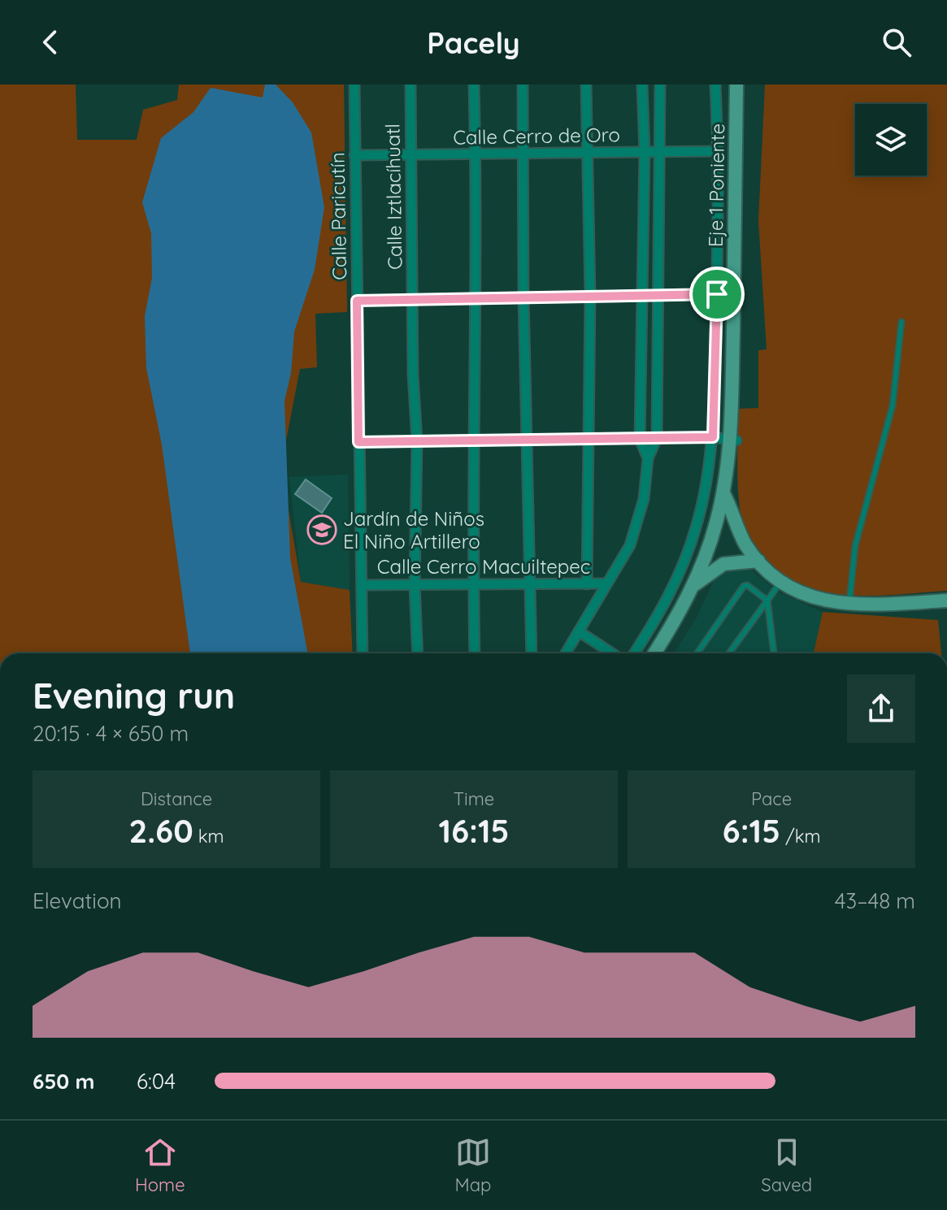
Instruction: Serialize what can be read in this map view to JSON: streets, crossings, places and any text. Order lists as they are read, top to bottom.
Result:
{
  "streets": {
    "main road": ["Eje 1 Poniente"],
    "street": [
      "Calle Cerro de Oro",
      "Calle Iztlacíhuatl",
      "Calle Paricutín",
      "Calle Cerro Macuiltepec"
    ]
  },
  "crossings": [
    ["Calle Cerro de Oro", "Calle Iztlacíhuatl"],
    ["Calle Cerro de Oro", "Calle Paricutín"],
    ["Calle Iztlacíhuatl", "Calle Cerro Macuiltepec"],
    ["Calle Paricutín", "Calle Cerro Macuiltepec"]
  ],
  "places": {
    "school or university": ["Jardín de Niños El Niño Artillero"]
  },
  "page": {
    "header": "Pacely",
    "heading": ["Evening run", "20:15 · 4 × 650 m"],
    "stats": [
      ["Distance", "2.60 km"],
      ["Time", "16:15"],
      ["Pace", "6:15 /km"]
    ],
    "chart": ["Elevation", "43–48 m"],
    "list": [
      {
        "name": "650 m",
        "note": "6:04"
      }
    ],
    "tabs": ["Home", "Map", "Saved"]
  }
}
